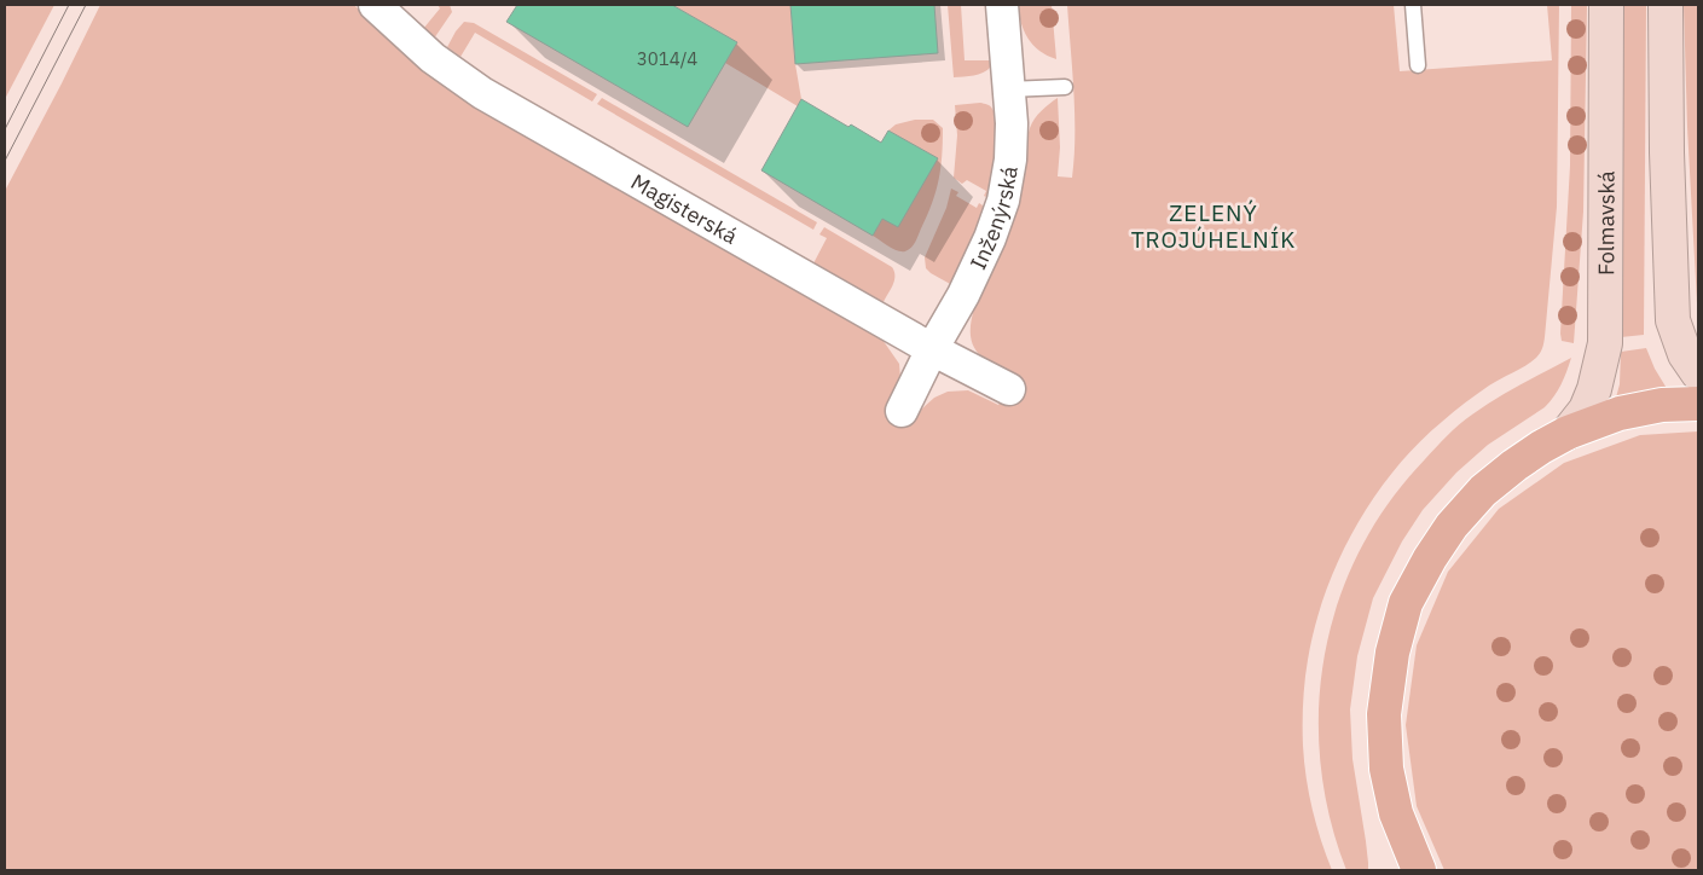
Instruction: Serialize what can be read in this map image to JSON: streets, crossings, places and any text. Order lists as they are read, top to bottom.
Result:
{
  "streets": {
    "main road": ["Folmavská"],
    "street": ["Magisterská", "Inženýrská"]
  },
  "crossings": [
    ["Magisterská", "Inženýrská"]
  ],
  "districts": ["ZELENÝ TROJÚHELNÍK"],
  "house_numbers": ["3014/4"]
}
